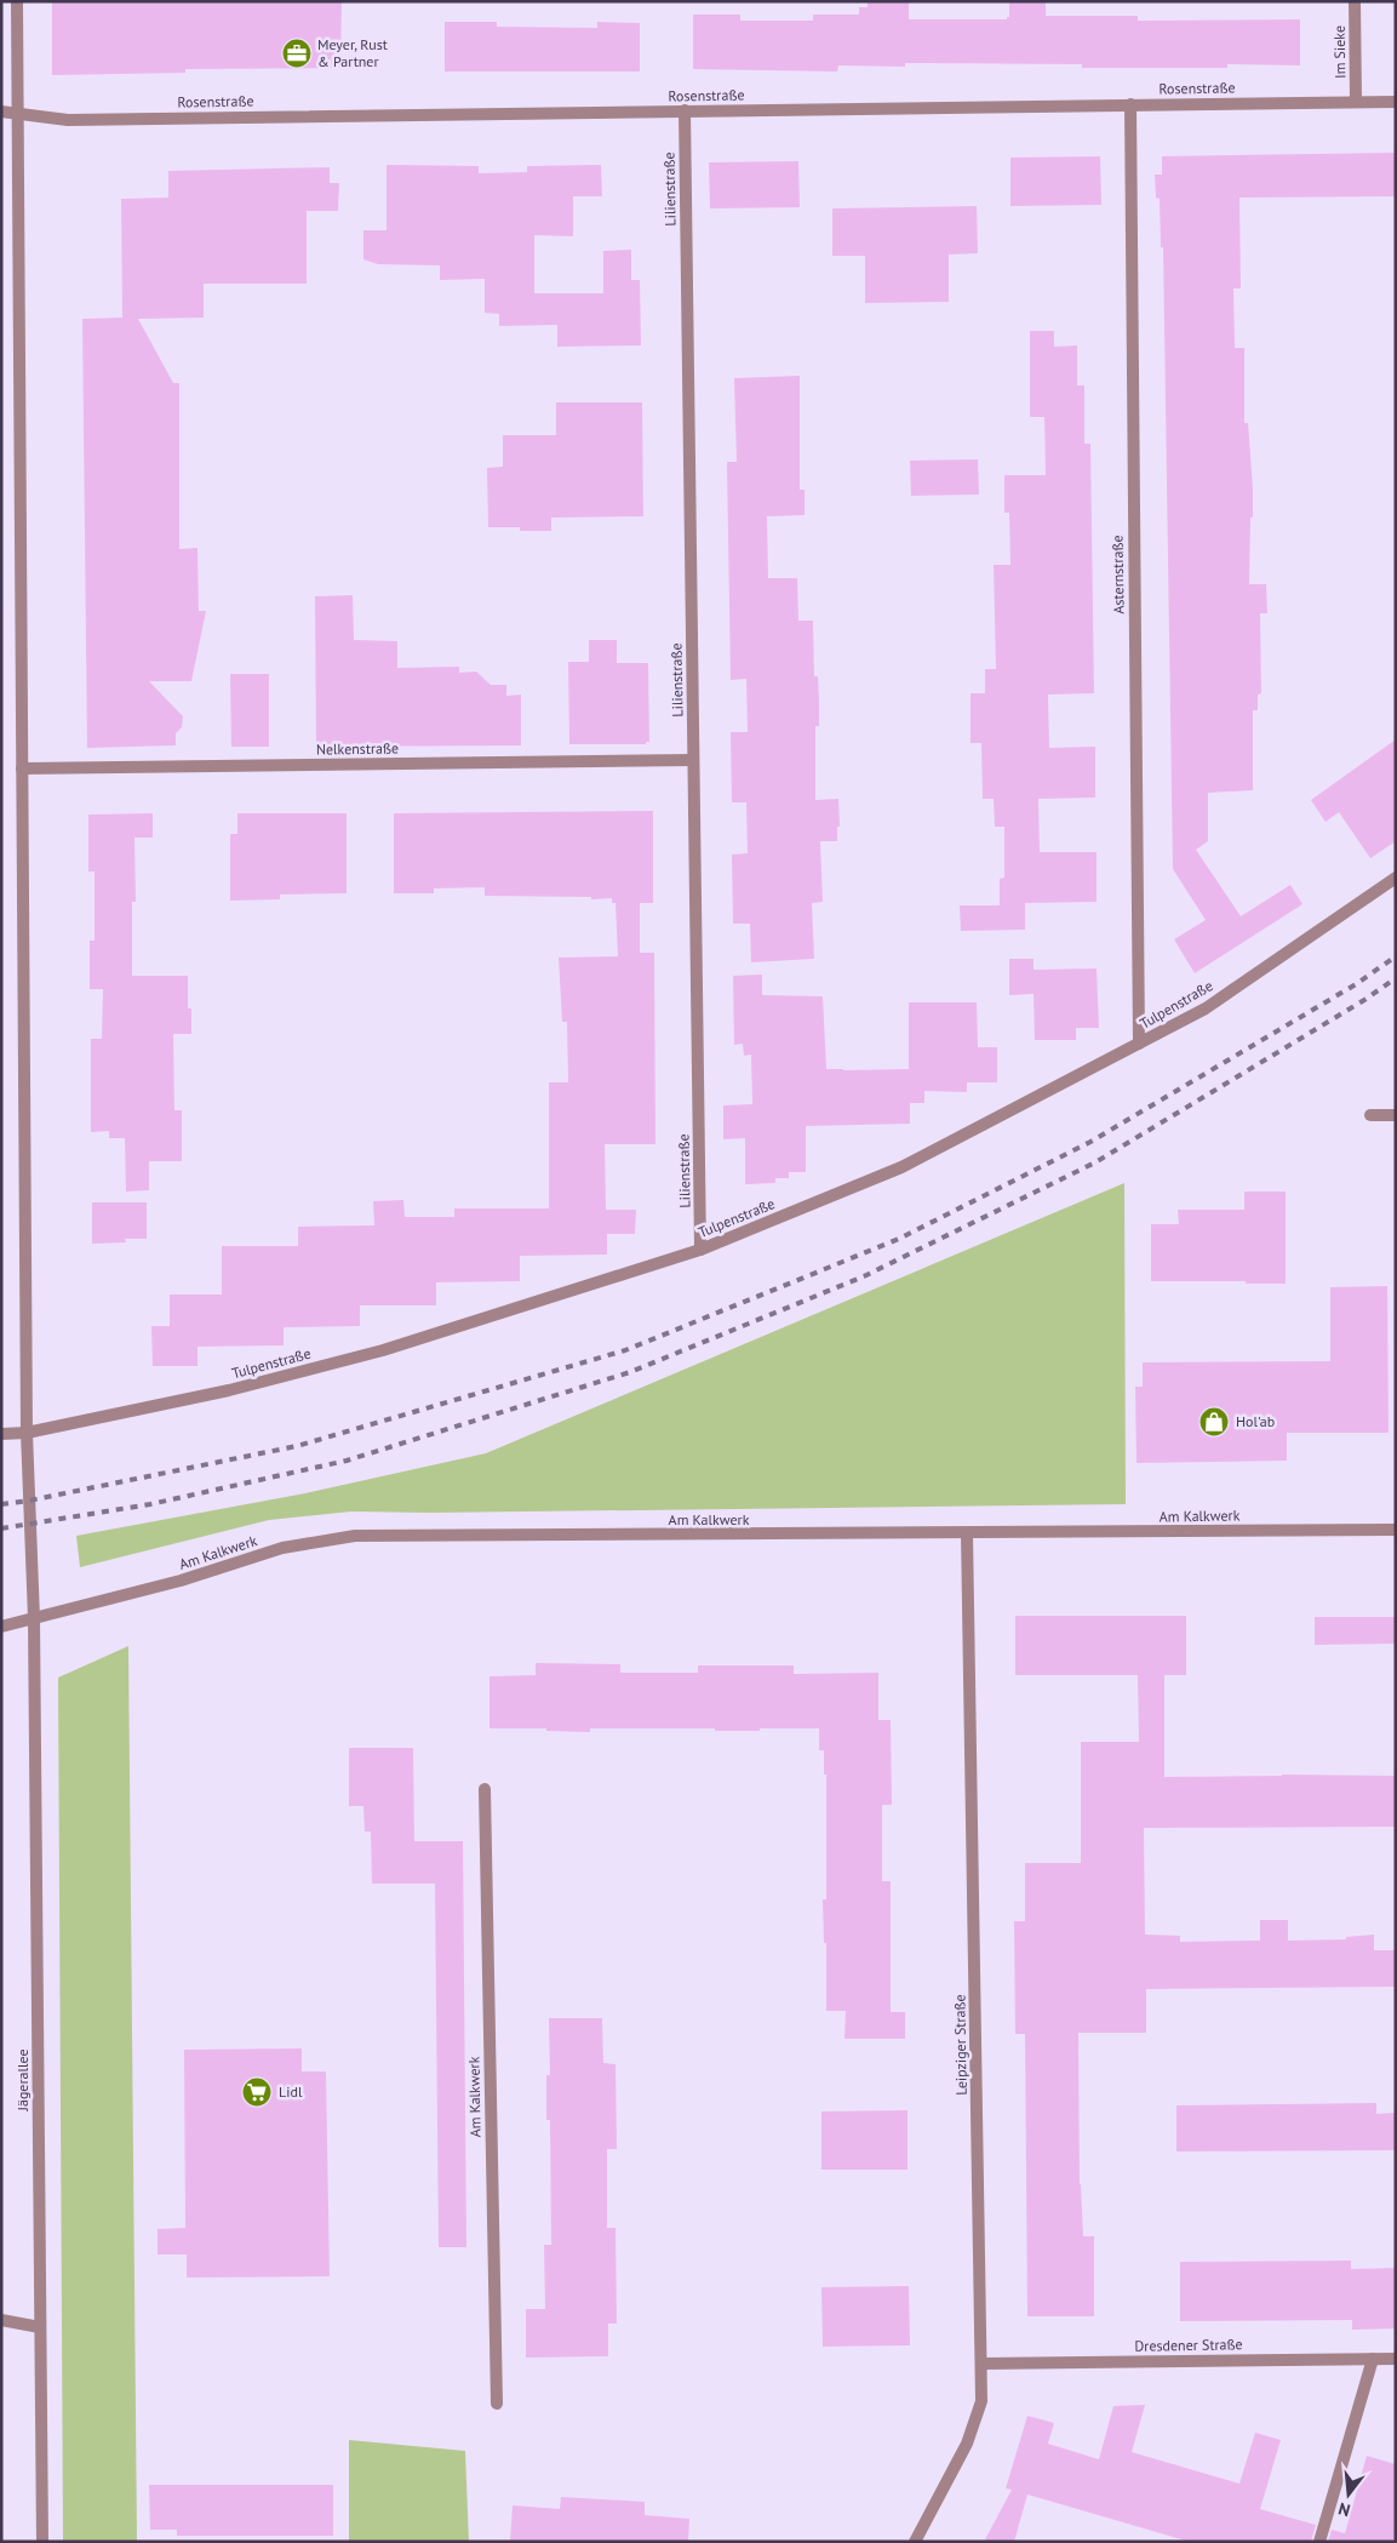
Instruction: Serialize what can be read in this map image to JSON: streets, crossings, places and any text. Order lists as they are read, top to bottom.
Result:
{
  "streets": {
    "street": [
      "Im Sieke",
      "Rosenstraße",
      "Lilienstraße",
      "Asternstraße",
      "Nelkenstraße",
      "Tulpenstraße",
      "Am Kalkwerk",
      "Leipziger Straße",
      "Jägerallee",
      "Dresdener Straße"
    ]
  },
  "crossings": [
    ["Im Sieke", "Rosenstraße"],
    ["Rosenstraße", "Lilienstraße"],
    ["Rosenstraße", "Asternstraße"],
    ["Rosenstraße", "Jägerallee"],
    ["Lilienstraße", "Nelkenstraße"],
    ["Lilienstraße", "Tulpenstraße"],
    ["Asternstraße", "Tulpenstraße"],
    ["Nelkenstraße", "Jägerallee"],
    ["Tulpenstraße", "Jägerallee"],
    ["Am Kalkwerk", "Leipziger Straße"],
    ["Am Kalkwerk", "Jägerallee"],
    ["Leipziger Straße", "Dresdener Straße"]
  ],
  "places": {
    "office": ["Meyer, Rust & Partner"],
    "shop": ["Hol'ab"],
    "supermarket": ["Lidl"]
  },
  "north": "bottom"
}
